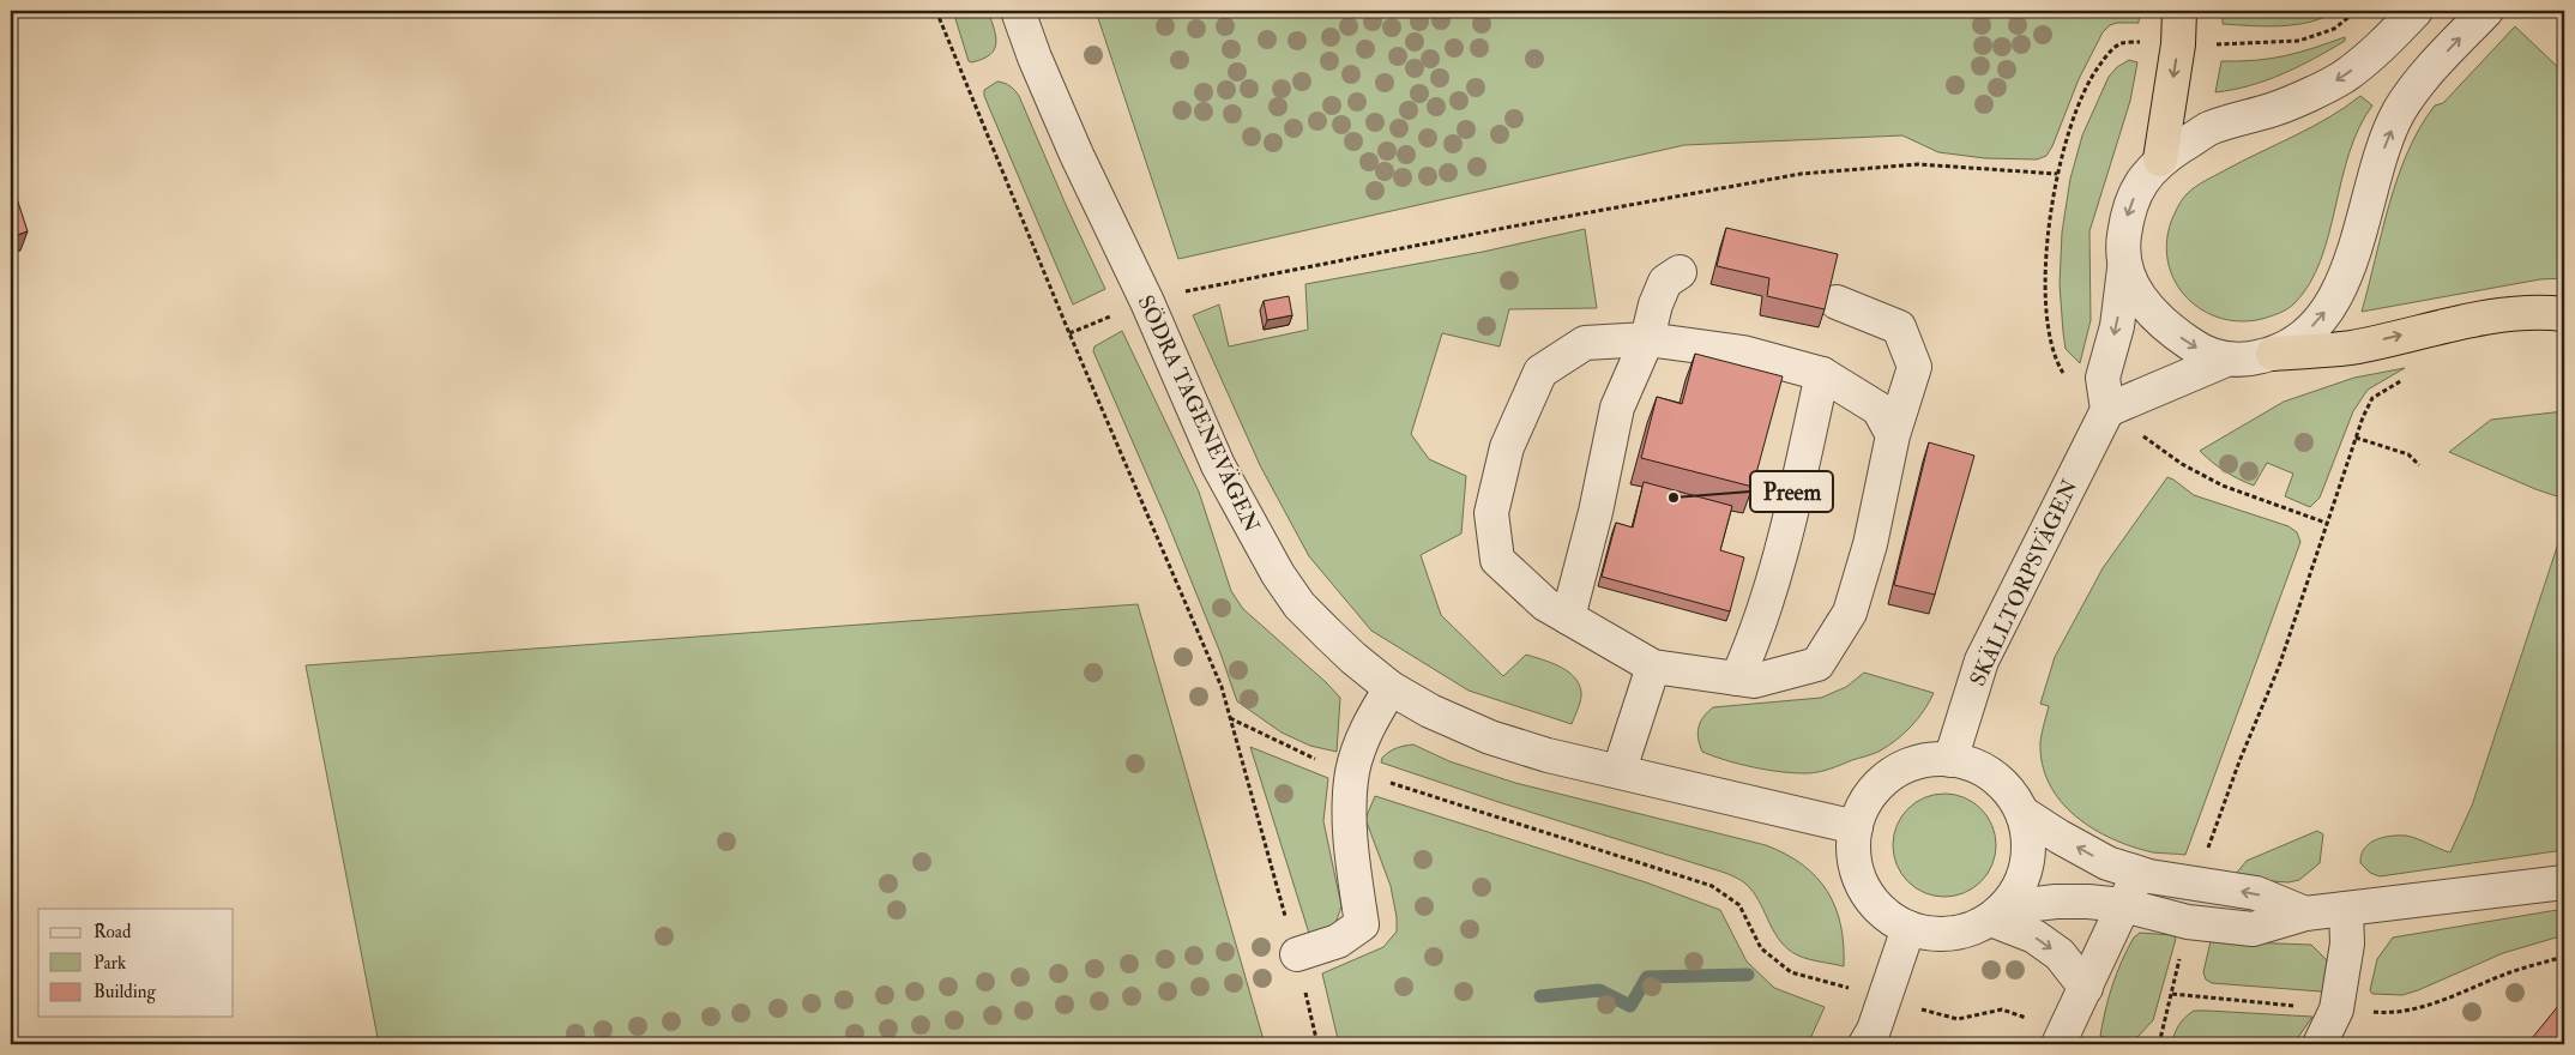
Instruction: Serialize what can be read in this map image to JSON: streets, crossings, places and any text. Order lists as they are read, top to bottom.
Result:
{
  "streets": {
    "street": ["SÖDRA TAGENEVÄGEN", "SKÄLLTORPSVÄGEN"]
  },
  "crossings": [
    ["SÖDRA TAGENEVÄGEN", "SKÄLLTORPSVÄGEN"]
  ],
  "places": ["Preem"],
  "legend": ["Road", "Park", "Building"]
}
